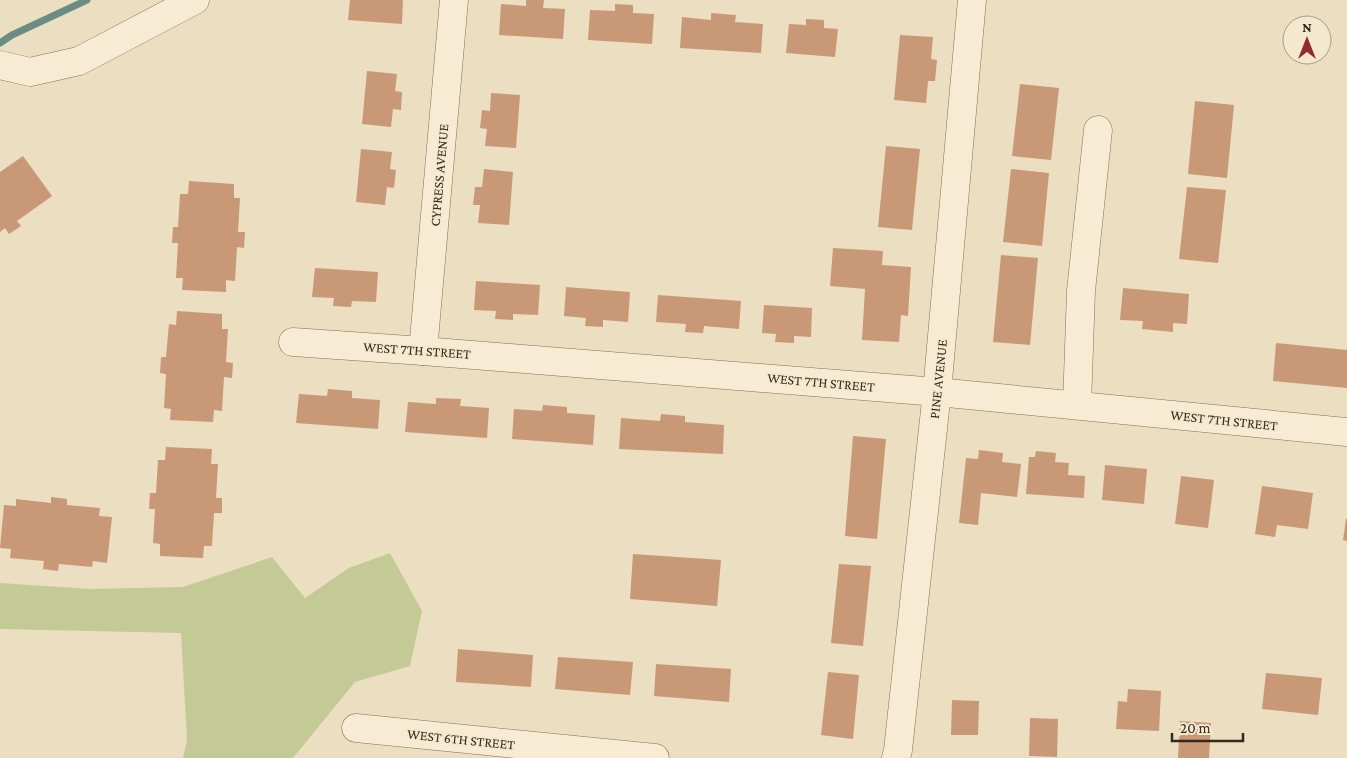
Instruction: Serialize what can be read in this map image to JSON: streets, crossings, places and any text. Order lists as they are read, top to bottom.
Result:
{
  "streets": {
    "street": [
      "CYPRESS AVENUE",
      "WEST 7TH STREET",
      "PINE AVENUE",
      "WEST 6TH STREET"
    ]
  },
  "crossings": [
    ["CYPRESS AVENUE", "WEST 7TH STREET"],
    ["WEST 7TH STREET", "PINE AVENUE"]
  ],
  "scale_bar": "20 m",
  "north": "top"
}
